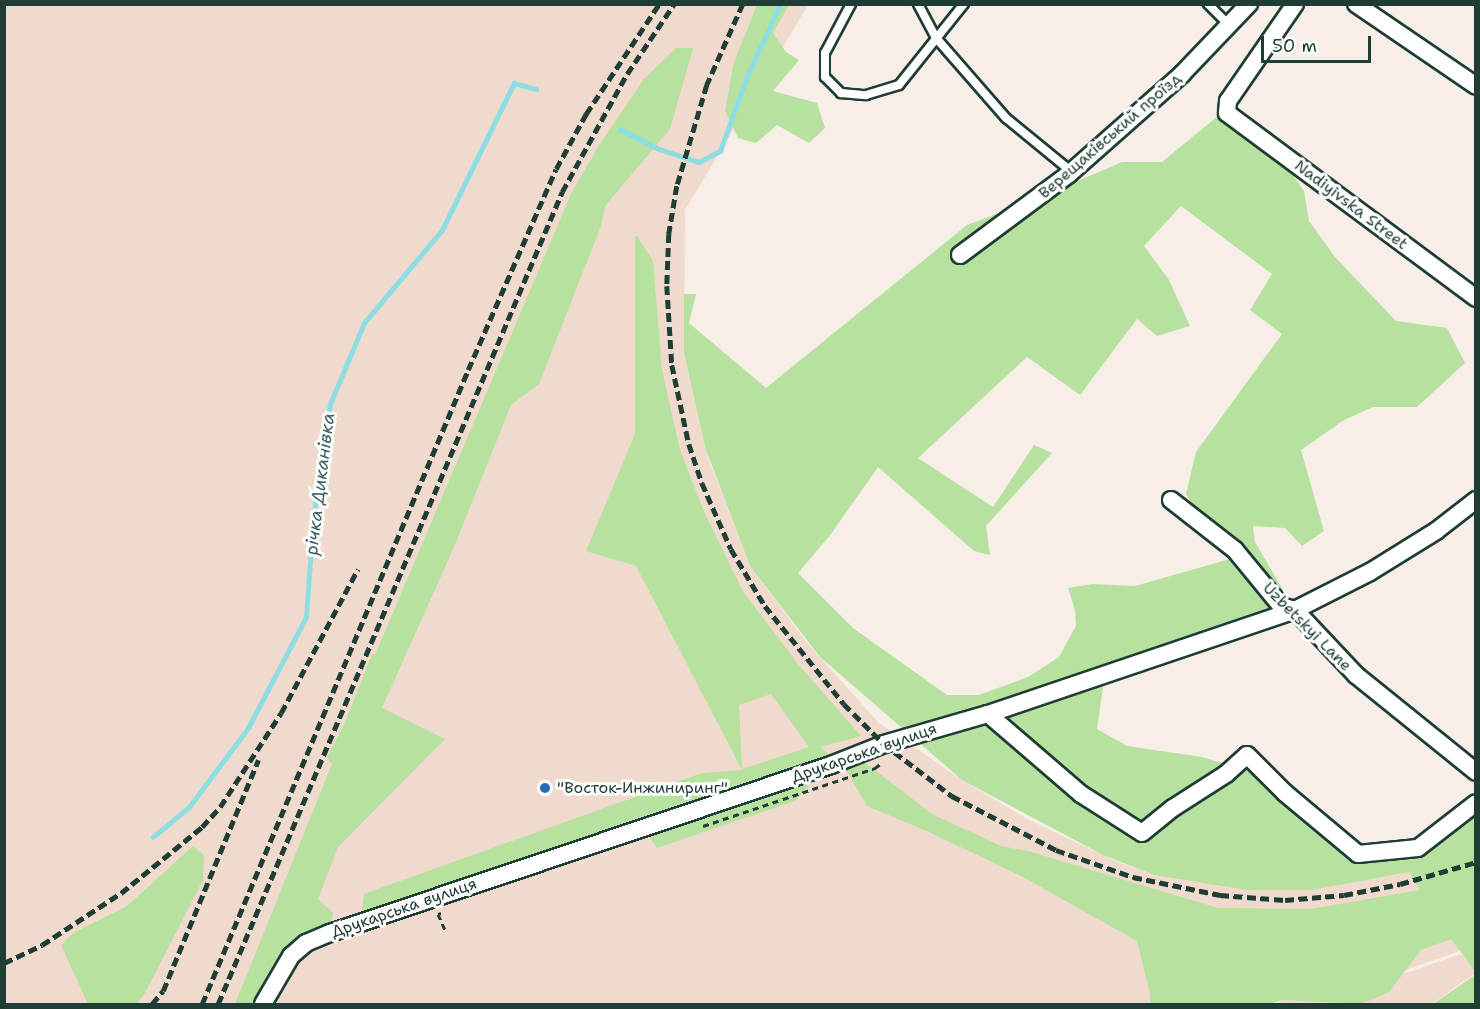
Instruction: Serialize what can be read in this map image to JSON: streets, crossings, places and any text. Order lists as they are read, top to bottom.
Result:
{
  "streets": {
    "street": [
      "Верещаківський проїзд",
      "Nadiyivska Street",
      "Uzbetskyi Lane",
      "Друкарська вулиця"
    ]
  },
  "crossings": [
    ["Uzbetskyi Lane", "Друкарська вулиця"]
  ],
  "water": ["річка Диканівка"],
  "places": ["\"Восток-Инжиниринг\""],
  "scale_bar": "50 m"
}
